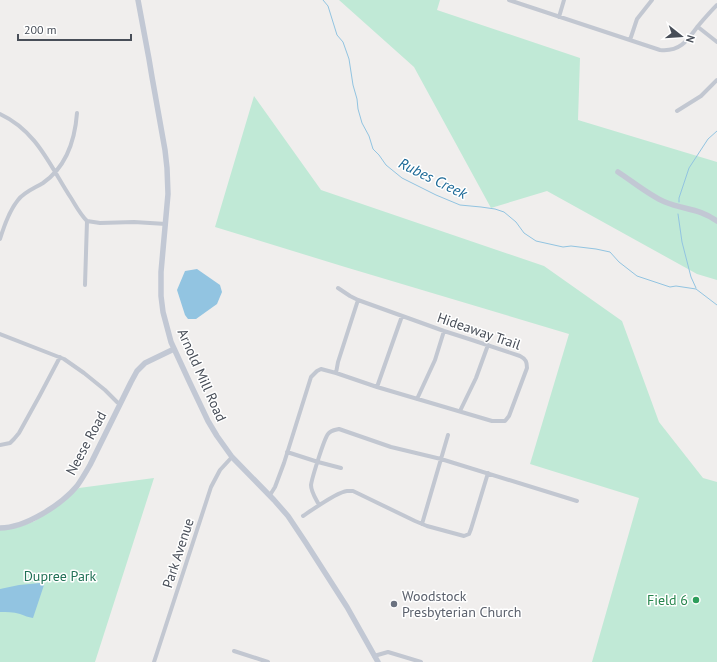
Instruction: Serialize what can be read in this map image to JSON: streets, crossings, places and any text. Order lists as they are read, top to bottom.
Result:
{
  "streets": {
    "main road": ["Arnold Mill Road", "Neese Road"],
    "street": ["Hideaway Trail", "Park Avenue"]
  },
  "crossings": [
    ["Arnold Mill Road", "Neese Road"],
    ["Arnold Mill Road", "Park Avenue"]
  ],
  "water": ["Rubes Creek"],
  "parks": ["Dupree Park"],
  "places": ["Field 6", "Woodstock Presbyterian Church"],
  "scale_bar": "200 m",
  "north": "right"
}
